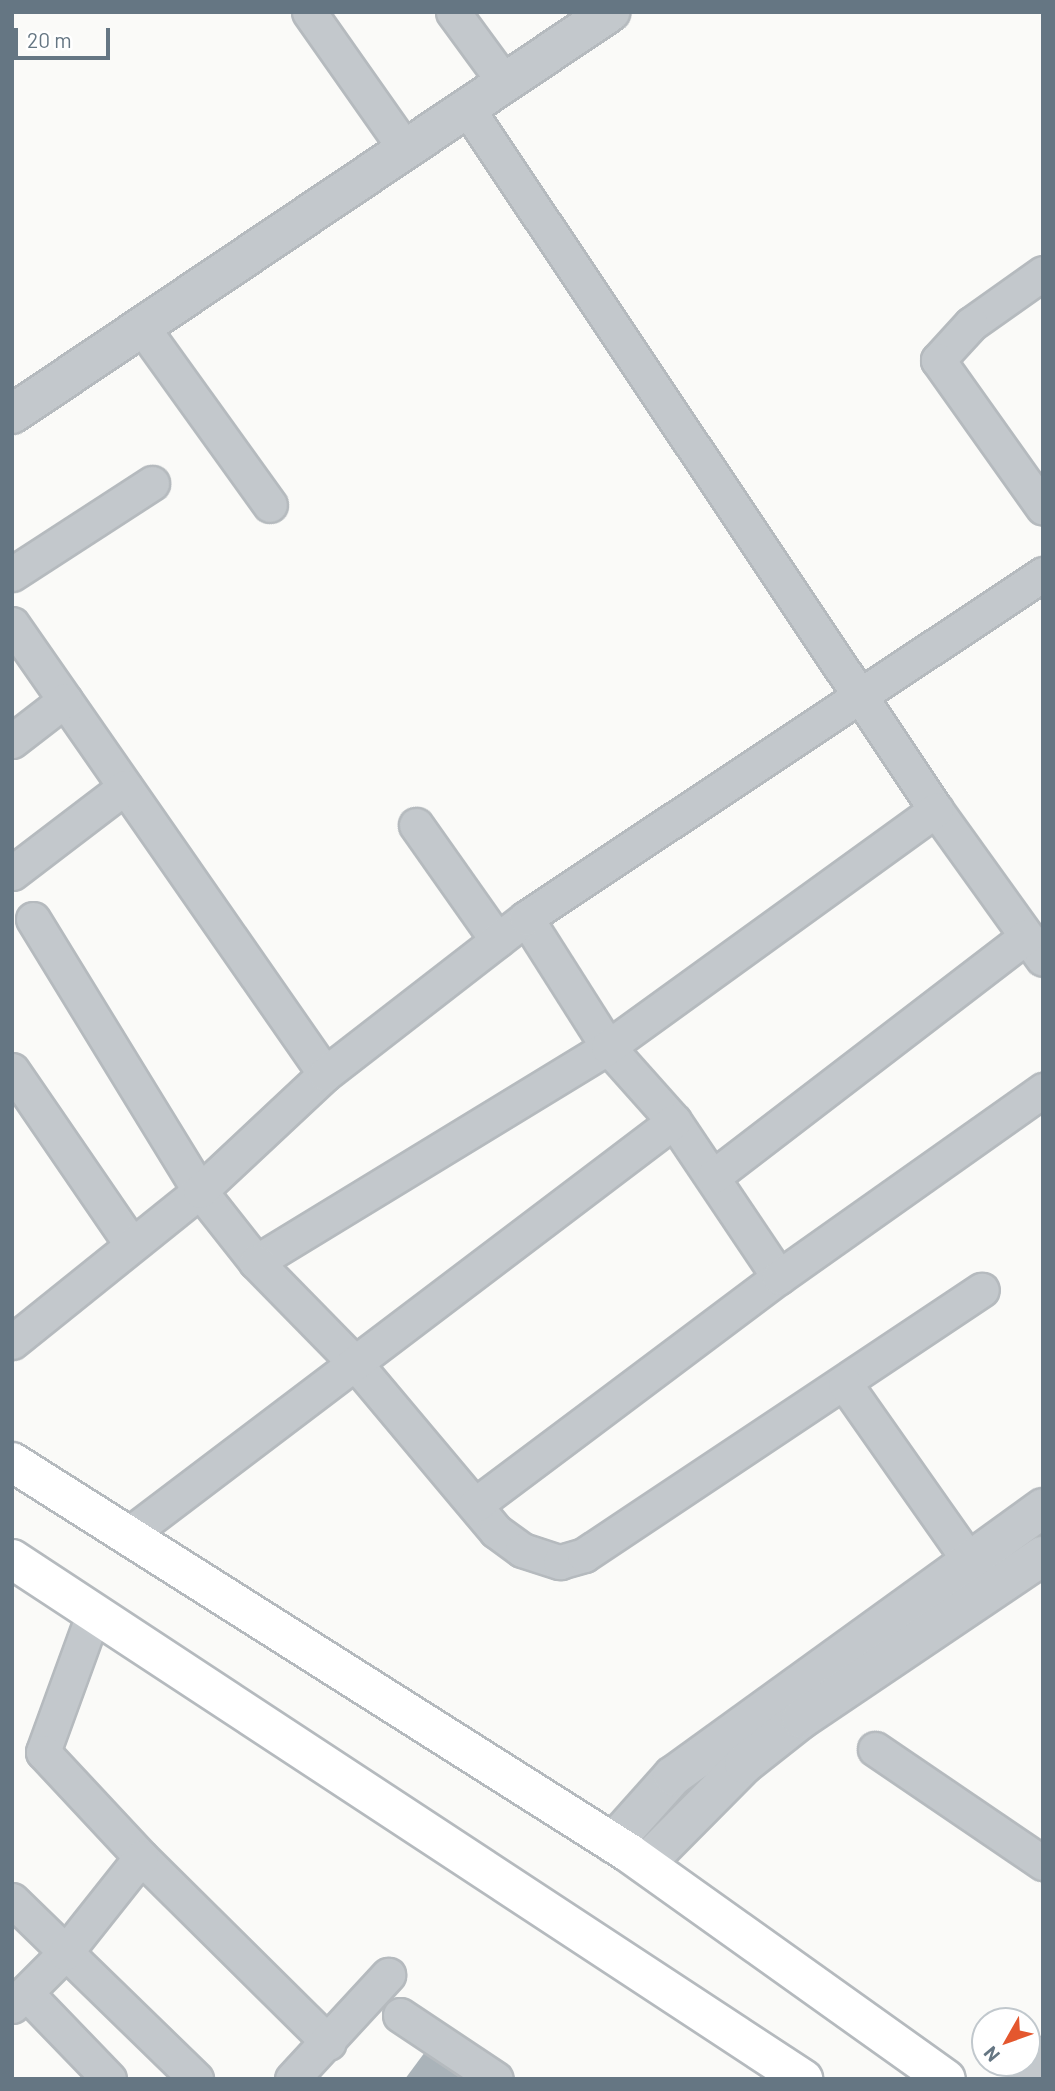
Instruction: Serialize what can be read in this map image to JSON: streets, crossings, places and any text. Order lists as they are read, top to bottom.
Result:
{
  "scale_bar": "20 m",
  "north": "bottom left"
}
